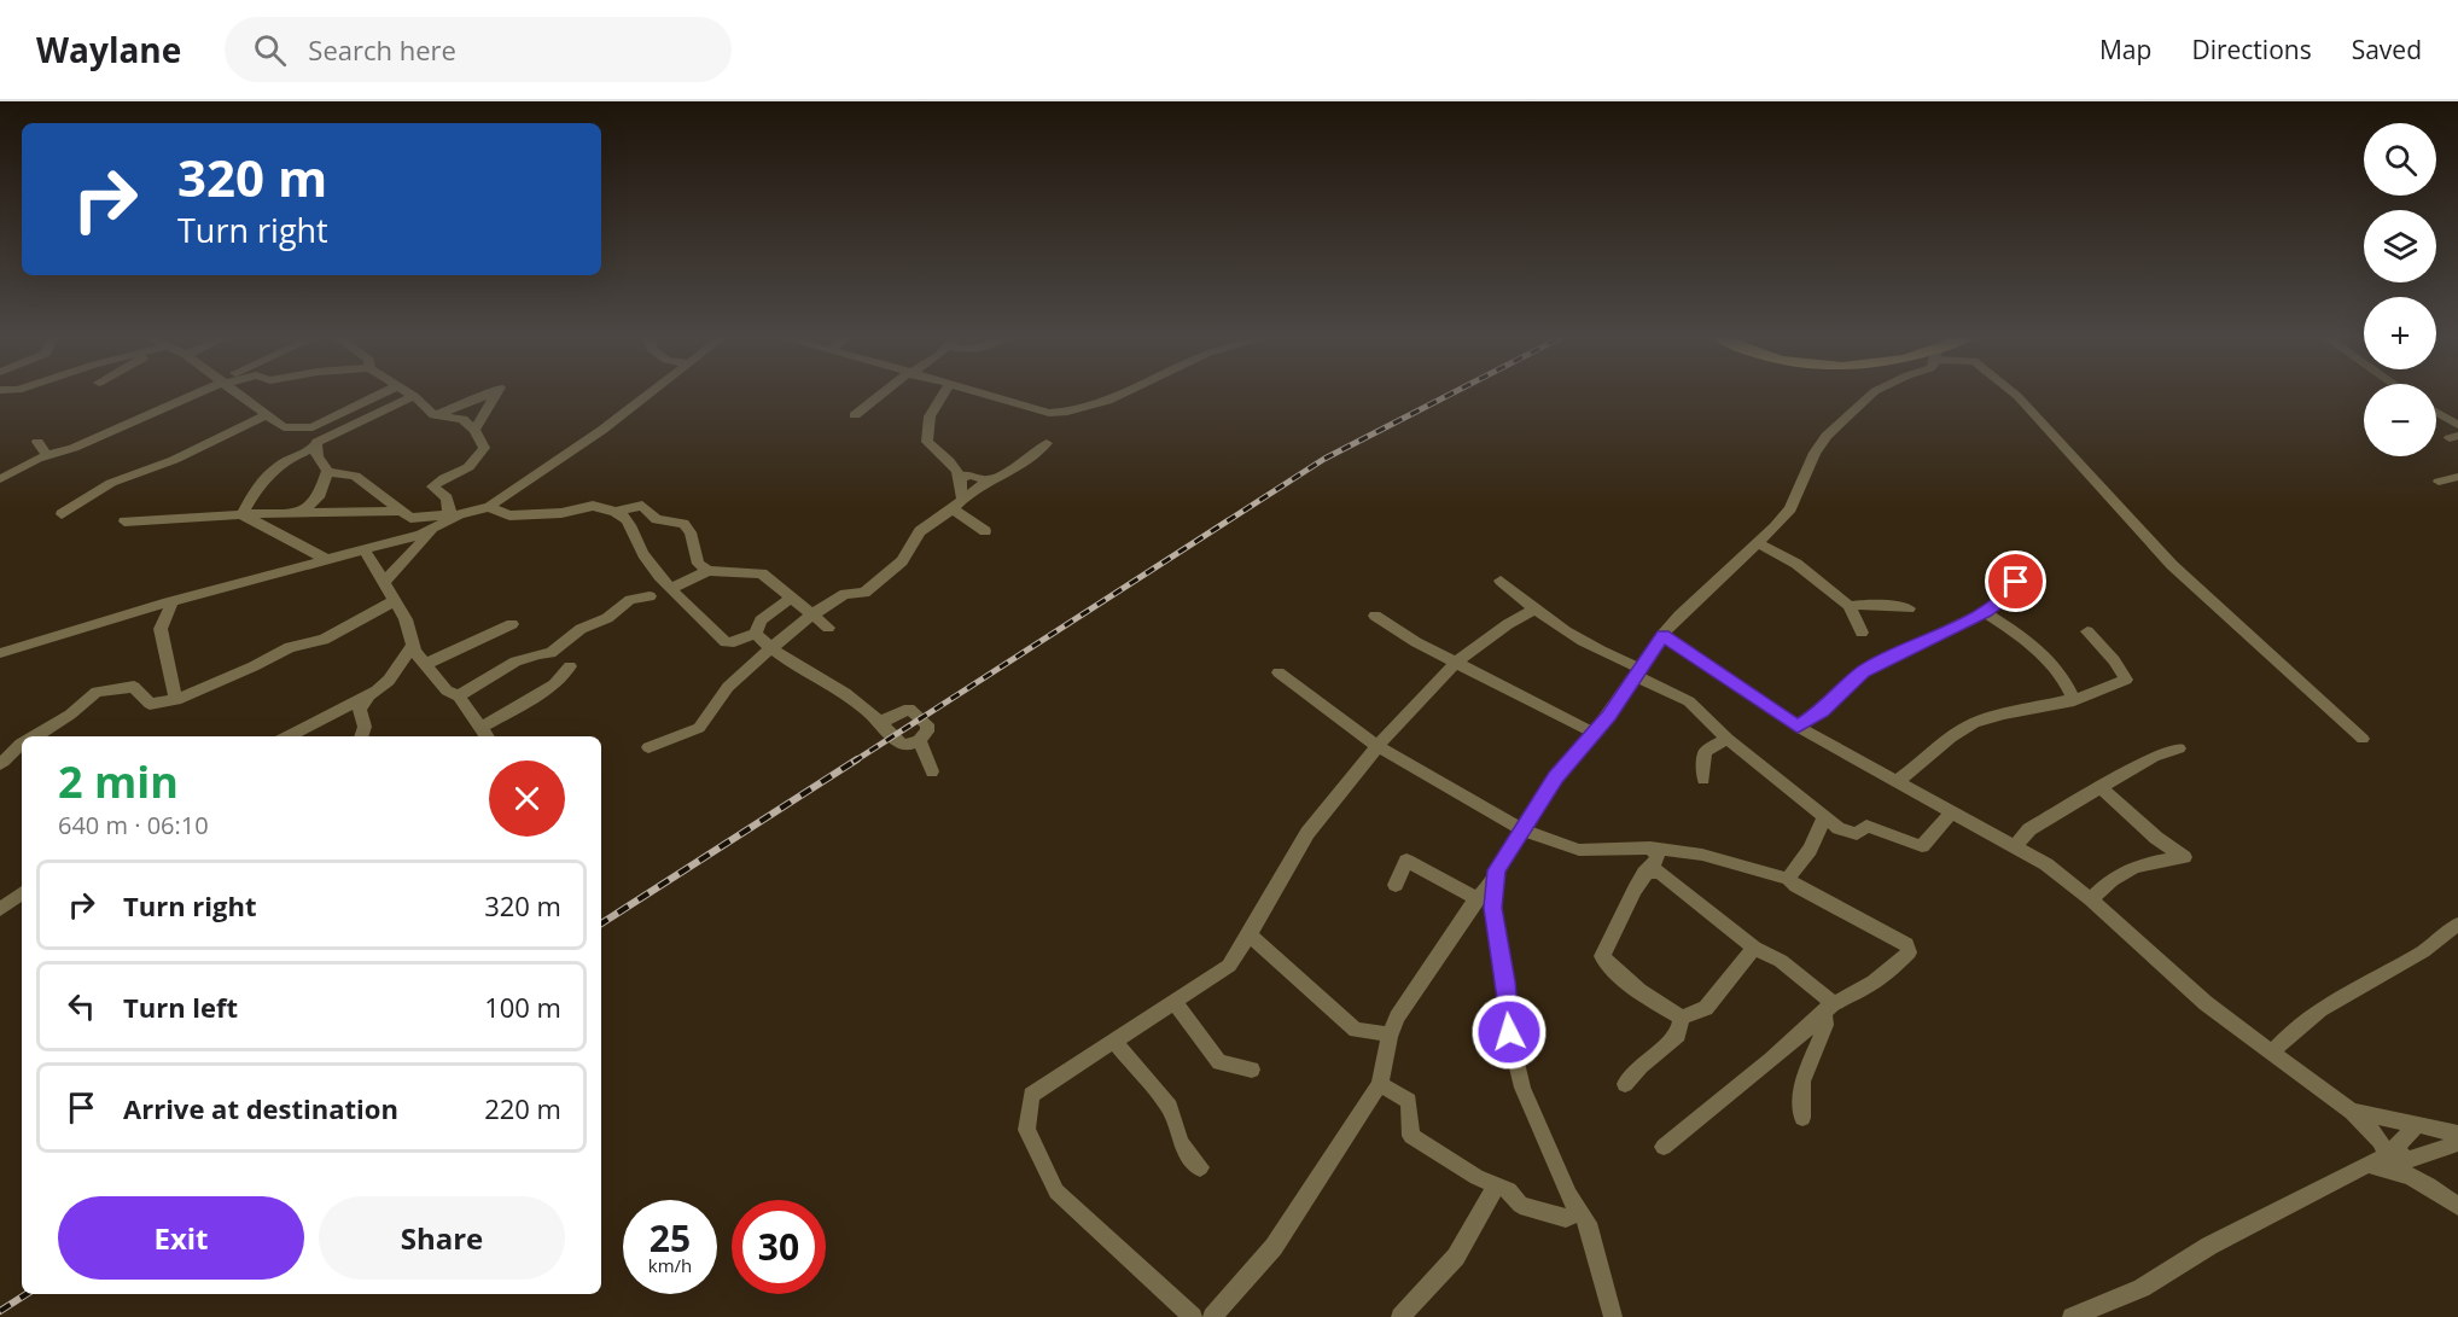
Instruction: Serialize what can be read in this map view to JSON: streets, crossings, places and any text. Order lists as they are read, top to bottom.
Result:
{
  "page": {
    "header": "Waylane",
    "search": "Search here",
    "nav": ["Map", "Directions", "Saved"],
    "map_buttons": ["+", "−"],
    "turn": ["320 m", "Turn right"],
    "heading": ["2 min", "640 m · 06:10"],
    "list": [
      {
        "name": "Turn right",
        "value": "320 m"
      },
      {
        "name": "Turn left",
        "value": "100 m"
      },
      {
        "name": "Arrive at destination",
        "value": "220 m"
      }
    ],
    "buttons": ["Exit", "Share"],
    "speed": "25 km/h",
    "limit": "30"
  }
}
